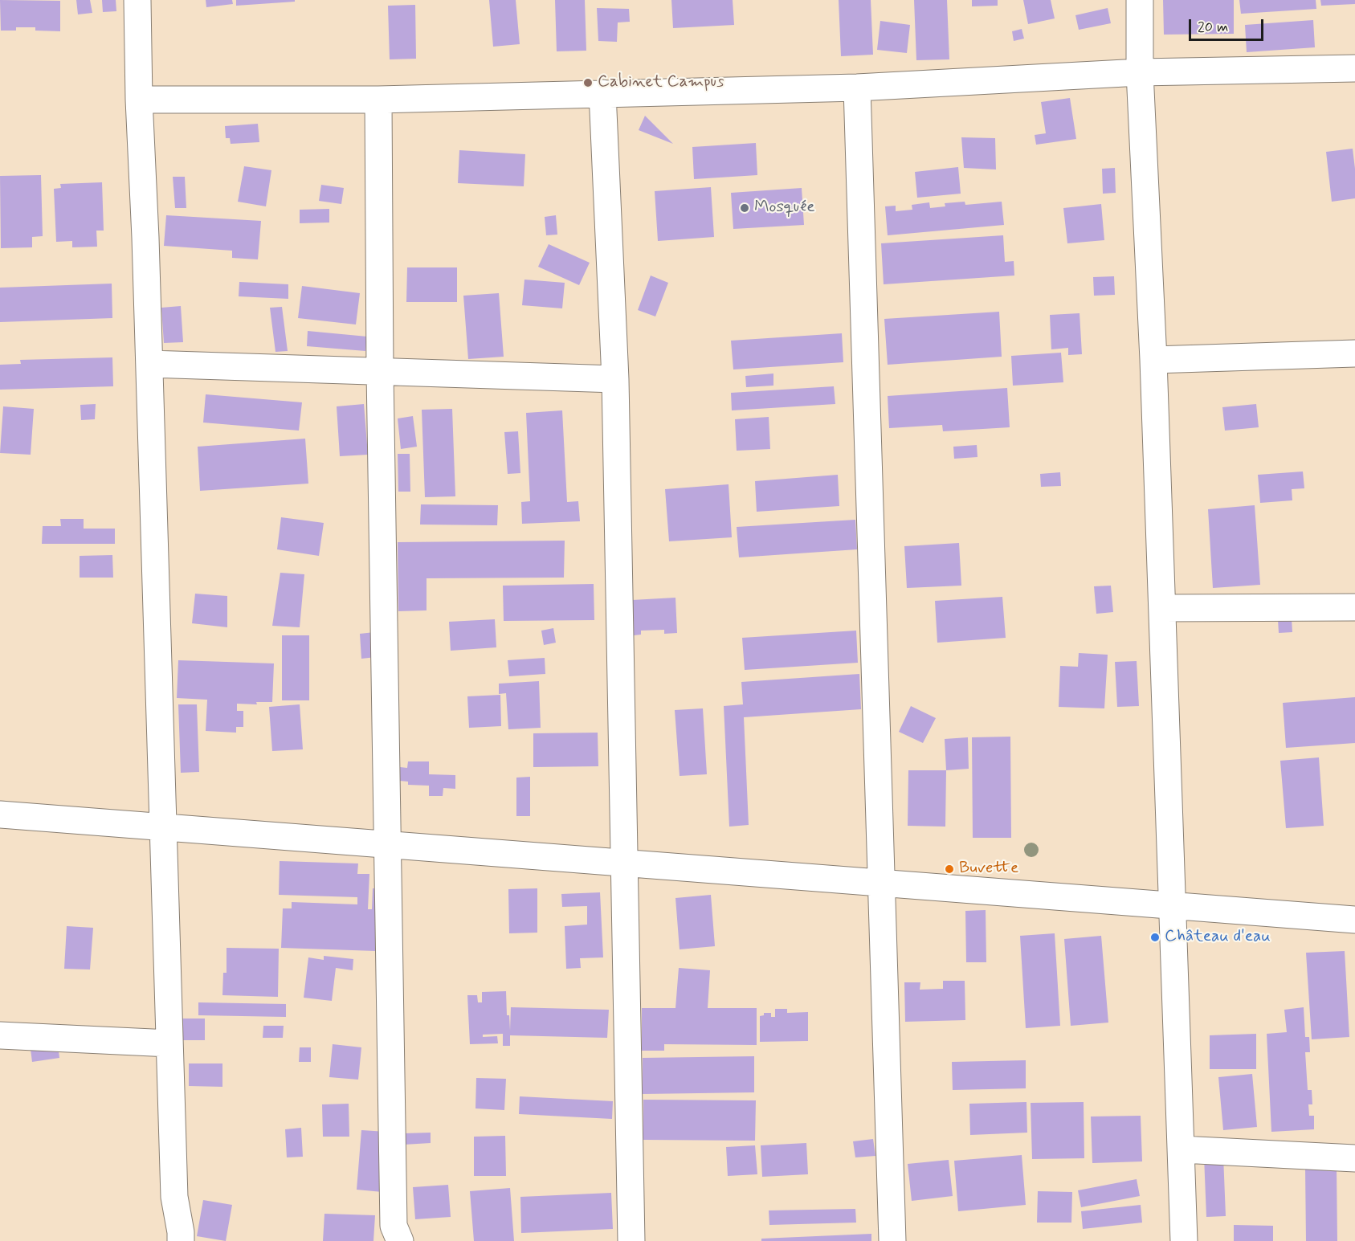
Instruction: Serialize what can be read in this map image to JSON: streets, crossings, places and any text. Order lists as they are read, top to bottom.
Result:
{
  "places": [
    "Cabinet Campus",
    "Mosquée",
    "Buvette",
    "Château d'eau"
  ],
  "scale_bar": "20 m"
}
